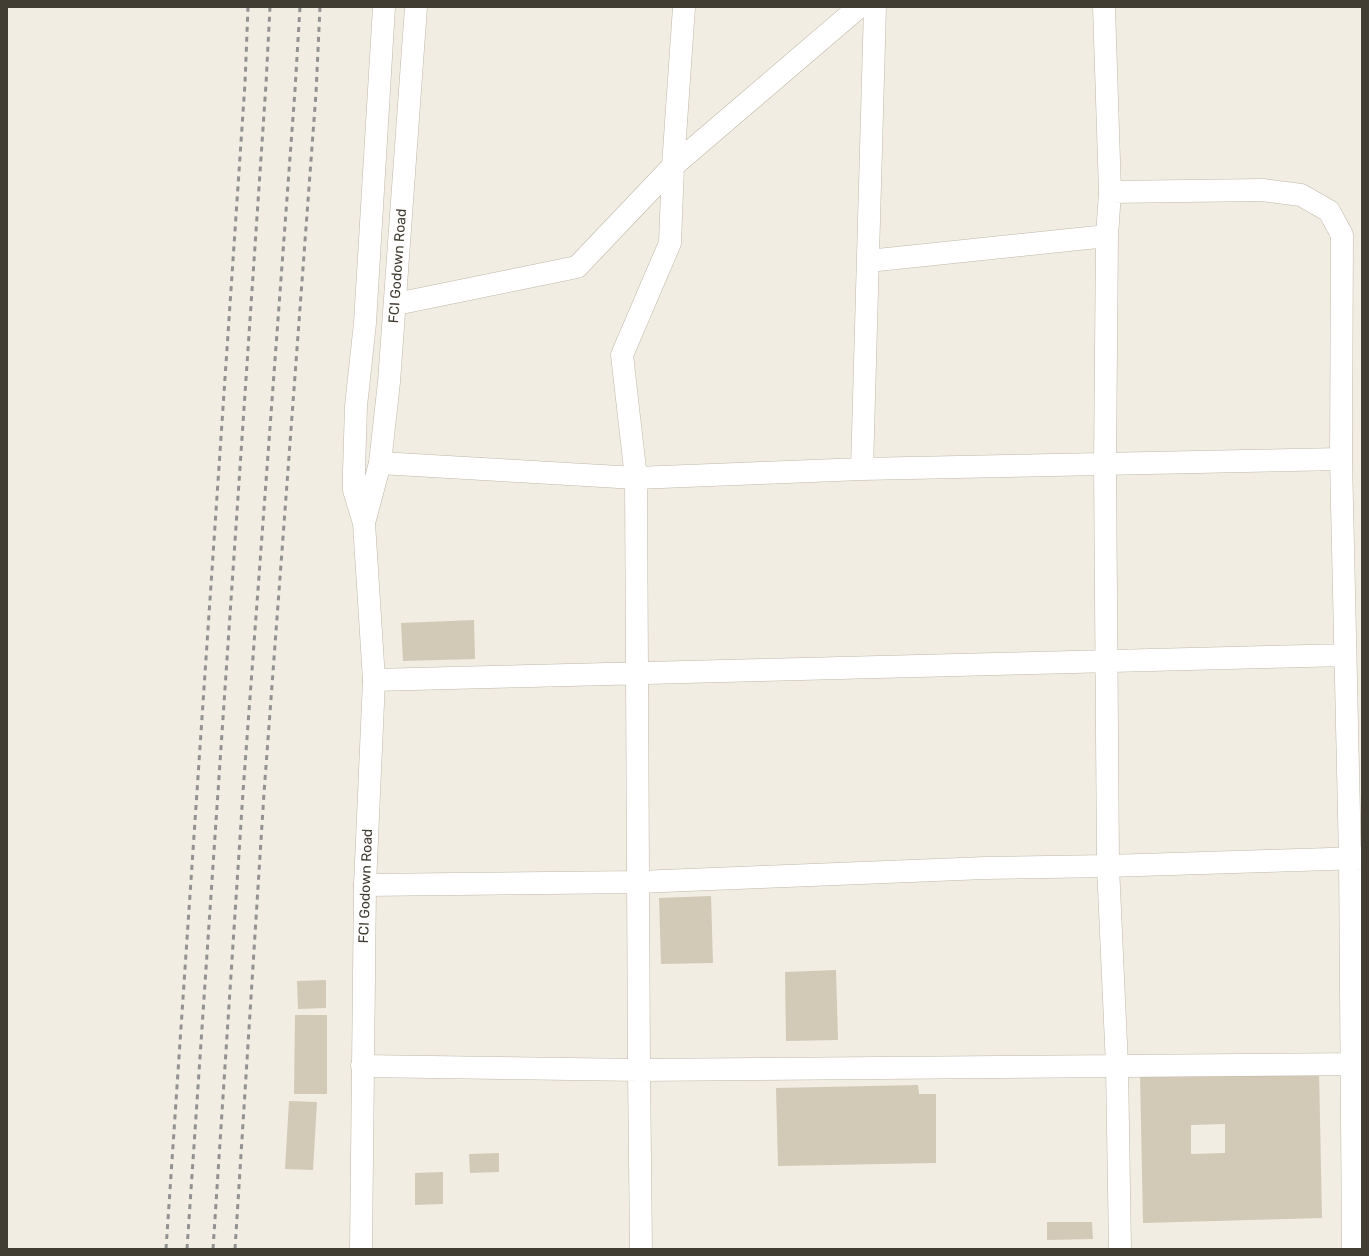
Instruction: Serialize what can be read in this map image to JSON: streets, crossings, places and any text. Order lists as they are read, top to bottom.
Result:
{
  "streets": {
    "street": ["FCI Godown Road"]
  }
}
